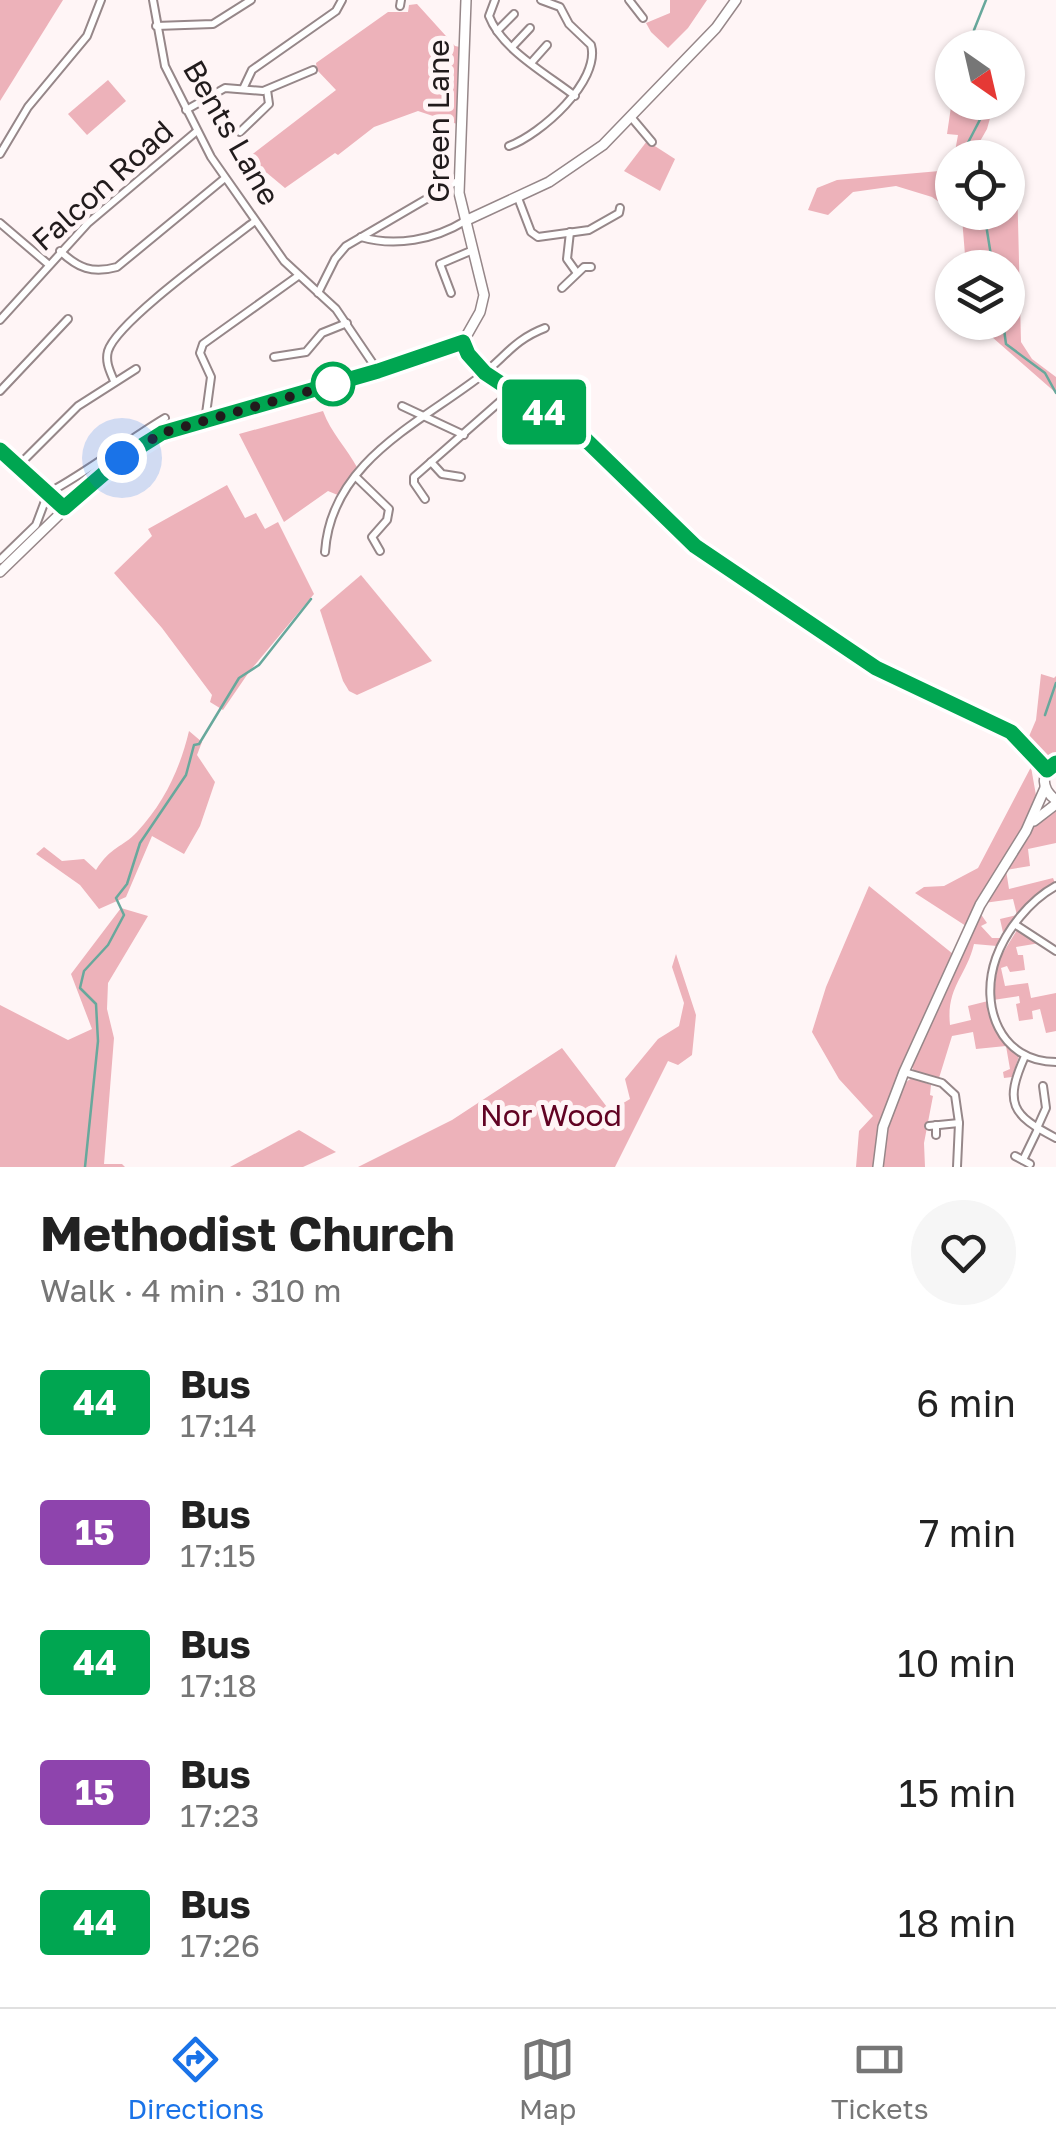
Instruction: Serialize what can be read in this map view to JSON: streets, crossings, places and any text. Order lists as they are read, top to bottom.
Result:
{
  "streets": {
    "main road": ["Green Lane"],
    "street": ["Bents Lane", "Falcon Road"]
  },
  "crossings": [
    ["Green Lane", "Bents Lane"],
    ["Bents Lane", "Falcon Road"]
  ],
  "parks": ["Nor Wood"],
  "lines": ["bus line 44"],
  "north": "bottom right",
  "page": {
    "on_map": "44",
    "heading": ["Methodist Church", "Walk · 4 min · 310 m"],
    "list": [
      {
        "mark": "44",
        "name": "Bus",
        "note": "17:14",
        "value": "6 min"
      },
      {
        "mark": "15",
        "name": "Bus",
        "note": "17:15",
        "value": "7 min"
      },
      {
        "mark": "44",
        "name": "Bus",
        "note": "17:18",
        "value": "10 min"
      },
      {
        "mark": "15",
        "name": "Bus",
        "note": "17:23",
        "value": "15 min"
      },
      {
        "mark": "44",
        "name": "Bus",
        "note": "17:26",
        "value": "18 min"
      }
    ],
    "tabs": ["Directions", "Map", "Tickets"]
  }
}
